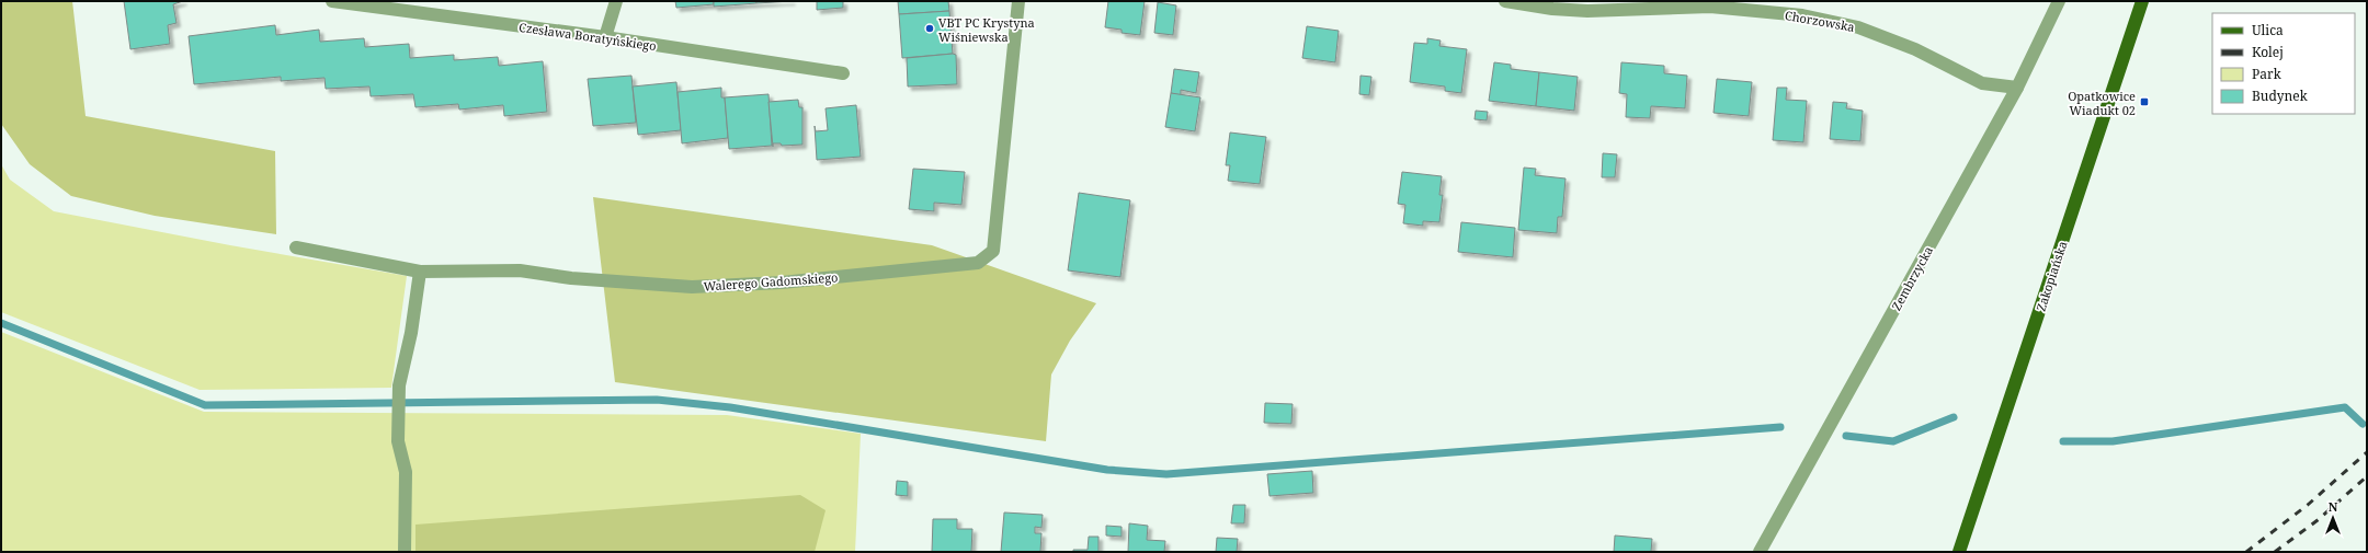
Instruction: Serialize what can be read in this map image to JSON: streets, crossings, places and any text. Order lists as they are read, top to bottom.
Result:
{
  "streets": {
    "main road": ["Zakopiańska"],
    "street": [
      "Chorzowska",
      "Czesława Boratyńskiego",
      "Zembrzycka",
      "Walerego Gadomskiego"
    ]
  },
  "crossings": [
    ["Chorzowska", "Zembrzycka"]
  ],
  "places": {
    "other": ["VBT PC Krystyna Wiśniewska"],
    "transit": ["Opatkowice Wiadukt 02"]
  },
  "legend": [
    "Ulica",
    "Kolej",
    "Park",
    "Budynek"
  ],
  "north": "top"
}
